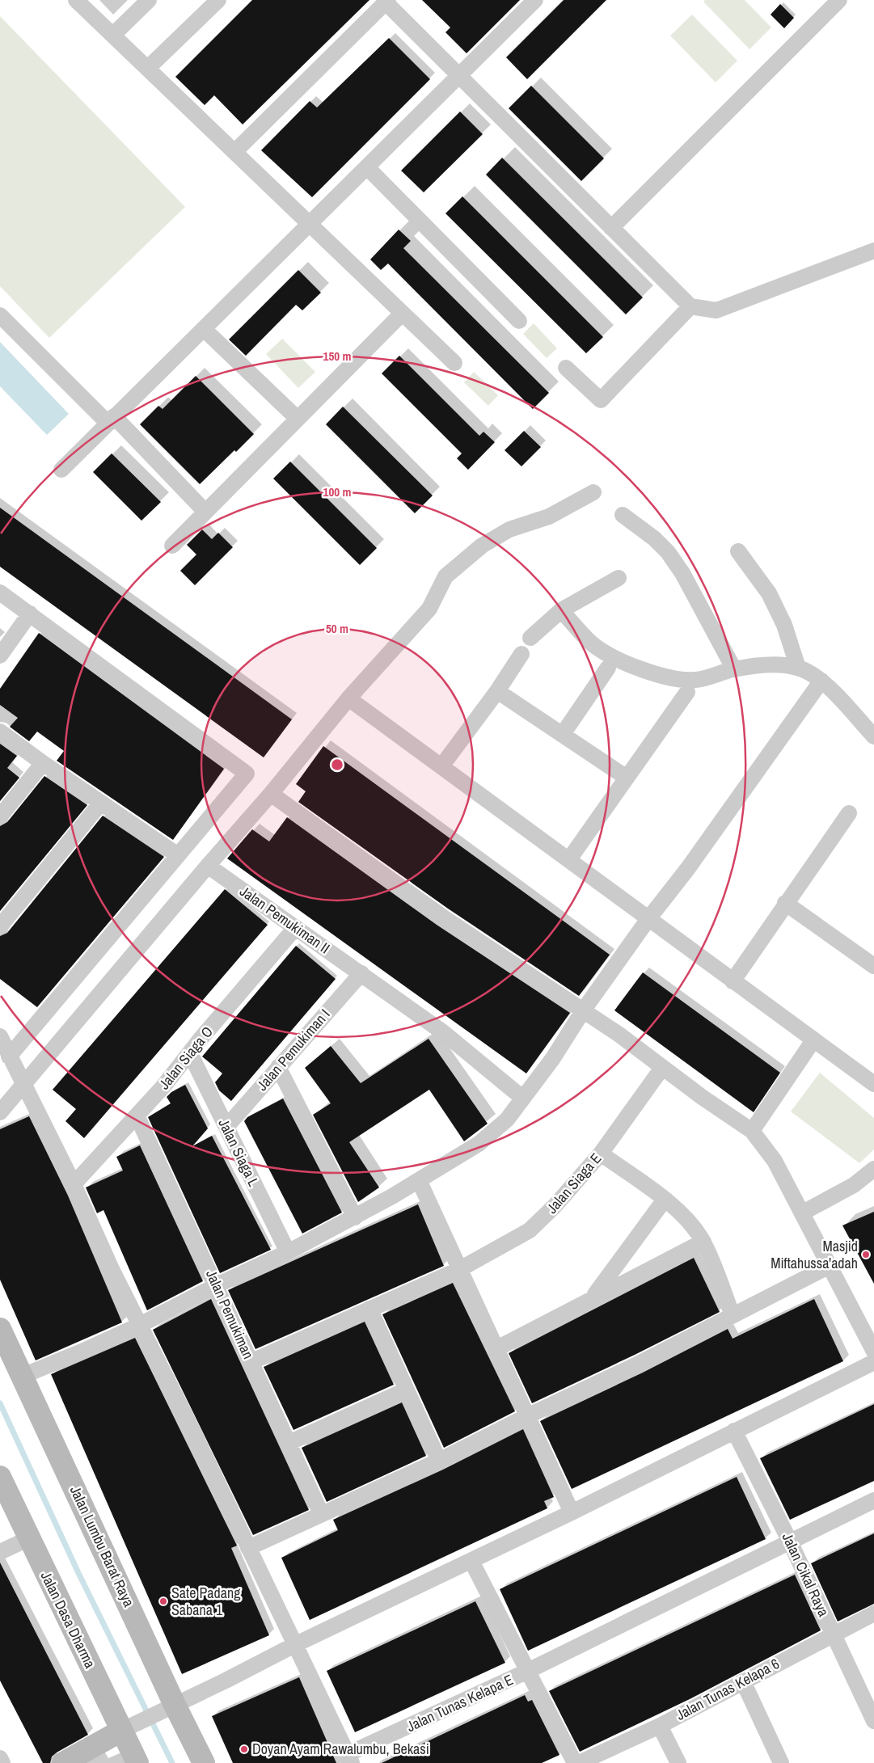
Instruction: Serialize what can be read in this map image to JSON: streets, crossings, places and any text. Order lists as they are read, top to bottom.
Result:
{
  "streets": {
    "street": [
      "Jalan Pemukiman II",
      "Jalan Pemukiman I",
      "Jalan Siaga O",
      "Jalan Siaga L",
      "Jalan Siaga E",
      "Jalan Pemukiman",
      "Jalan Lumbu Barat Raya",
      "Jalan Cikal Raya",
      "Jalan Dasa Dharma",
      "Jalan Tunas Kelapa 6",
      "Jalan Tunas Kelapa E"
    ]
  },
  "crossings": [
    ["Jalan Pemukiman II", "Jalan Pemukiman I"],
    ["Jalan Pemukiman II", "Jalan Siaga O"],
    ["Jalan Pemukiman I", "Jalan Siaga L"],
    ["Jalan Siaga O", "Jalan Siaga L"],
    ["Jalan Siaga O", "Jalan Pemukiman"],
    ["Jalan Siaga E", "Jalan Pemukiman"],
    ["Jalan Cikal Raya", "Jalan Tunas Kelapa 6"],
    ["Jalan Cikal Raya", "Jalan Tunas Kelapa E"]
  ],
  "places": ["Masjid Miftahussa'adah", "Sate Padang Sabana 1", "Doyan Ayam Rawalumbu, Bekasi"],
  "rings": ["150 m", "100 m", "50 m"]
}
